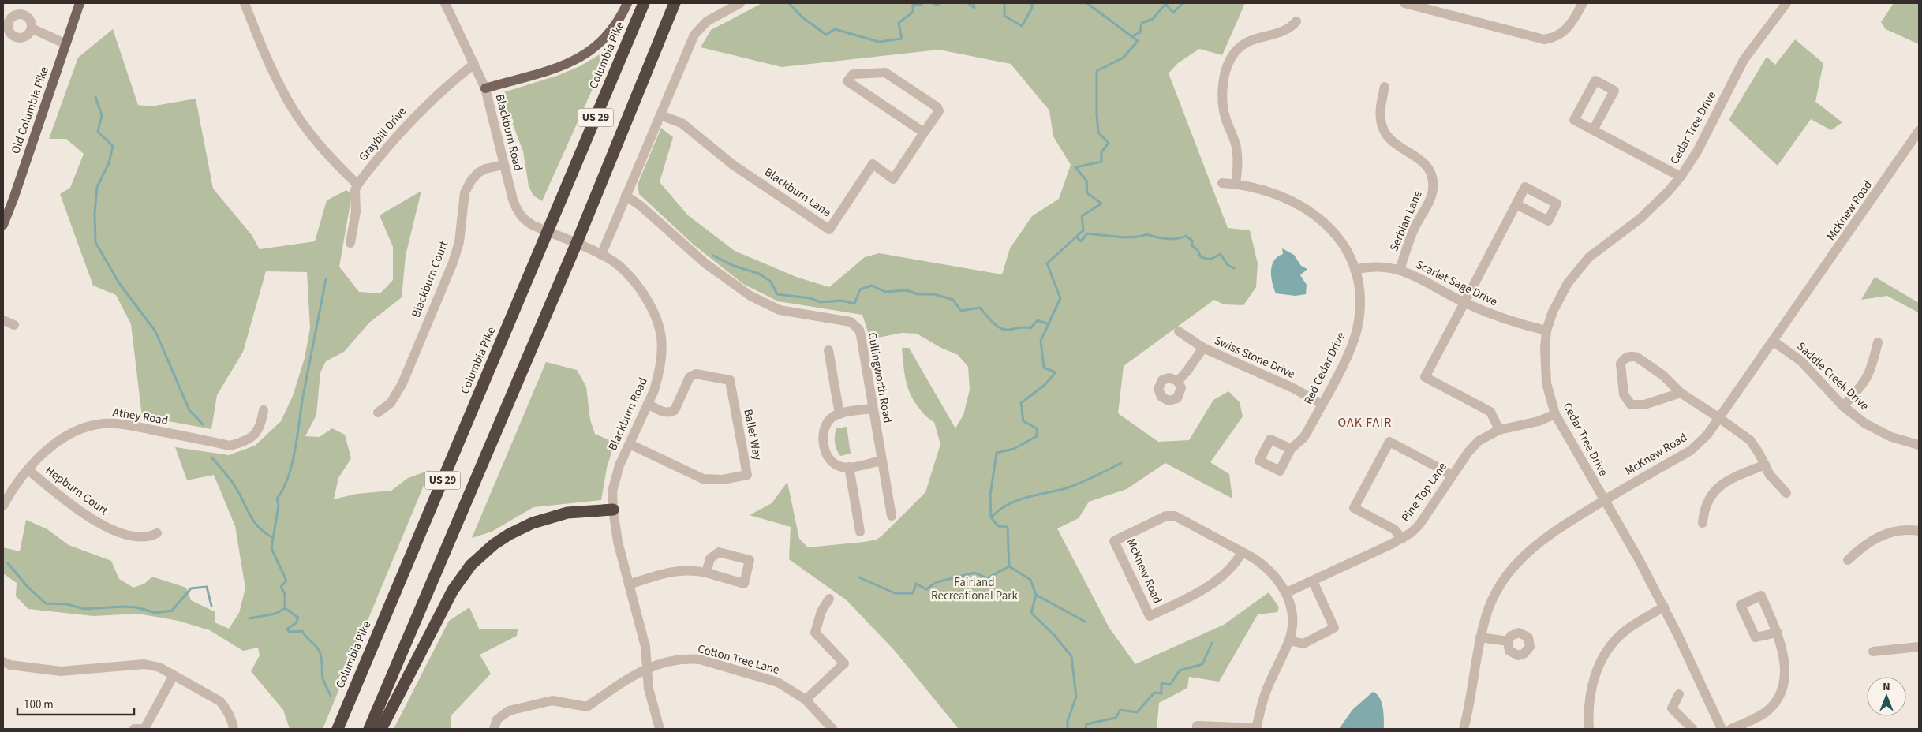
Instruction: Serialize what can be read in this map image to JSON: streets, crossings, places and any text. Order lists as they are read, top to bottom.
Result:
{
  "streets": {
    "highway": ["Columbia Pike", "US 29"],
    "main road": ["Old Columbia Pike"],
    "street": [
      "Cedar Tree Drive",
      "Blackburn Road",
      "Graybill Drive",
      "Blackburn Lane",
      "McKnew Road",
      "Serbian Lane",
      "Blackburn Court",
      "Scarlet Sage Drive",
      "Swiss Stone Drive",
      "Red Cedar Drive",
      "Saddle Creek Drive",
      "Cullingworth Road",
      "Athey Road",
      "Ballet Way",
      "Hepburn Court",
      "Pine Top Lane",
      "Cotton Tree Lane"
    ]
  },
  "crossings": [
    ["Columbia Pike", "Blackburn Road"],
    ["US 29", "Blackburn Road"],
    ["Cedar Tree Drive", "McKnew Road"],
    ["Cedar Tree Drive", "Scarlet Sage Drive"],
    ["Cedar Tree Drive", "Pine Top Lane"],
    ["Blackburn Road", "Graybill Drive"],
    ["Blackburn Road", "Blackburn Court"],
    ["Blackburn Road", "Ballet Way"],
    ["Blackburn Road", "Cotton Tree Lane"],
    ["McKnew Road", "Saddle Creek Drive"],
    ["McKnew Road", "Pine Top Lane"],
    ["Serbian Lane", "Scarlet Sage Drive"],
    ["Scarlet Sage Drive", "Red Cedar Drive"],
    ["Swiss Stone Drive", "Red Cedar Drive"],
    ["Athey Road", "Hepburn Court"]
  ],
  "districts": ["OAK FAIR"],
  "parks": ["Fairland Recreational Park"],
  "scale_bar": "100 m",
  "north": "top"
}
